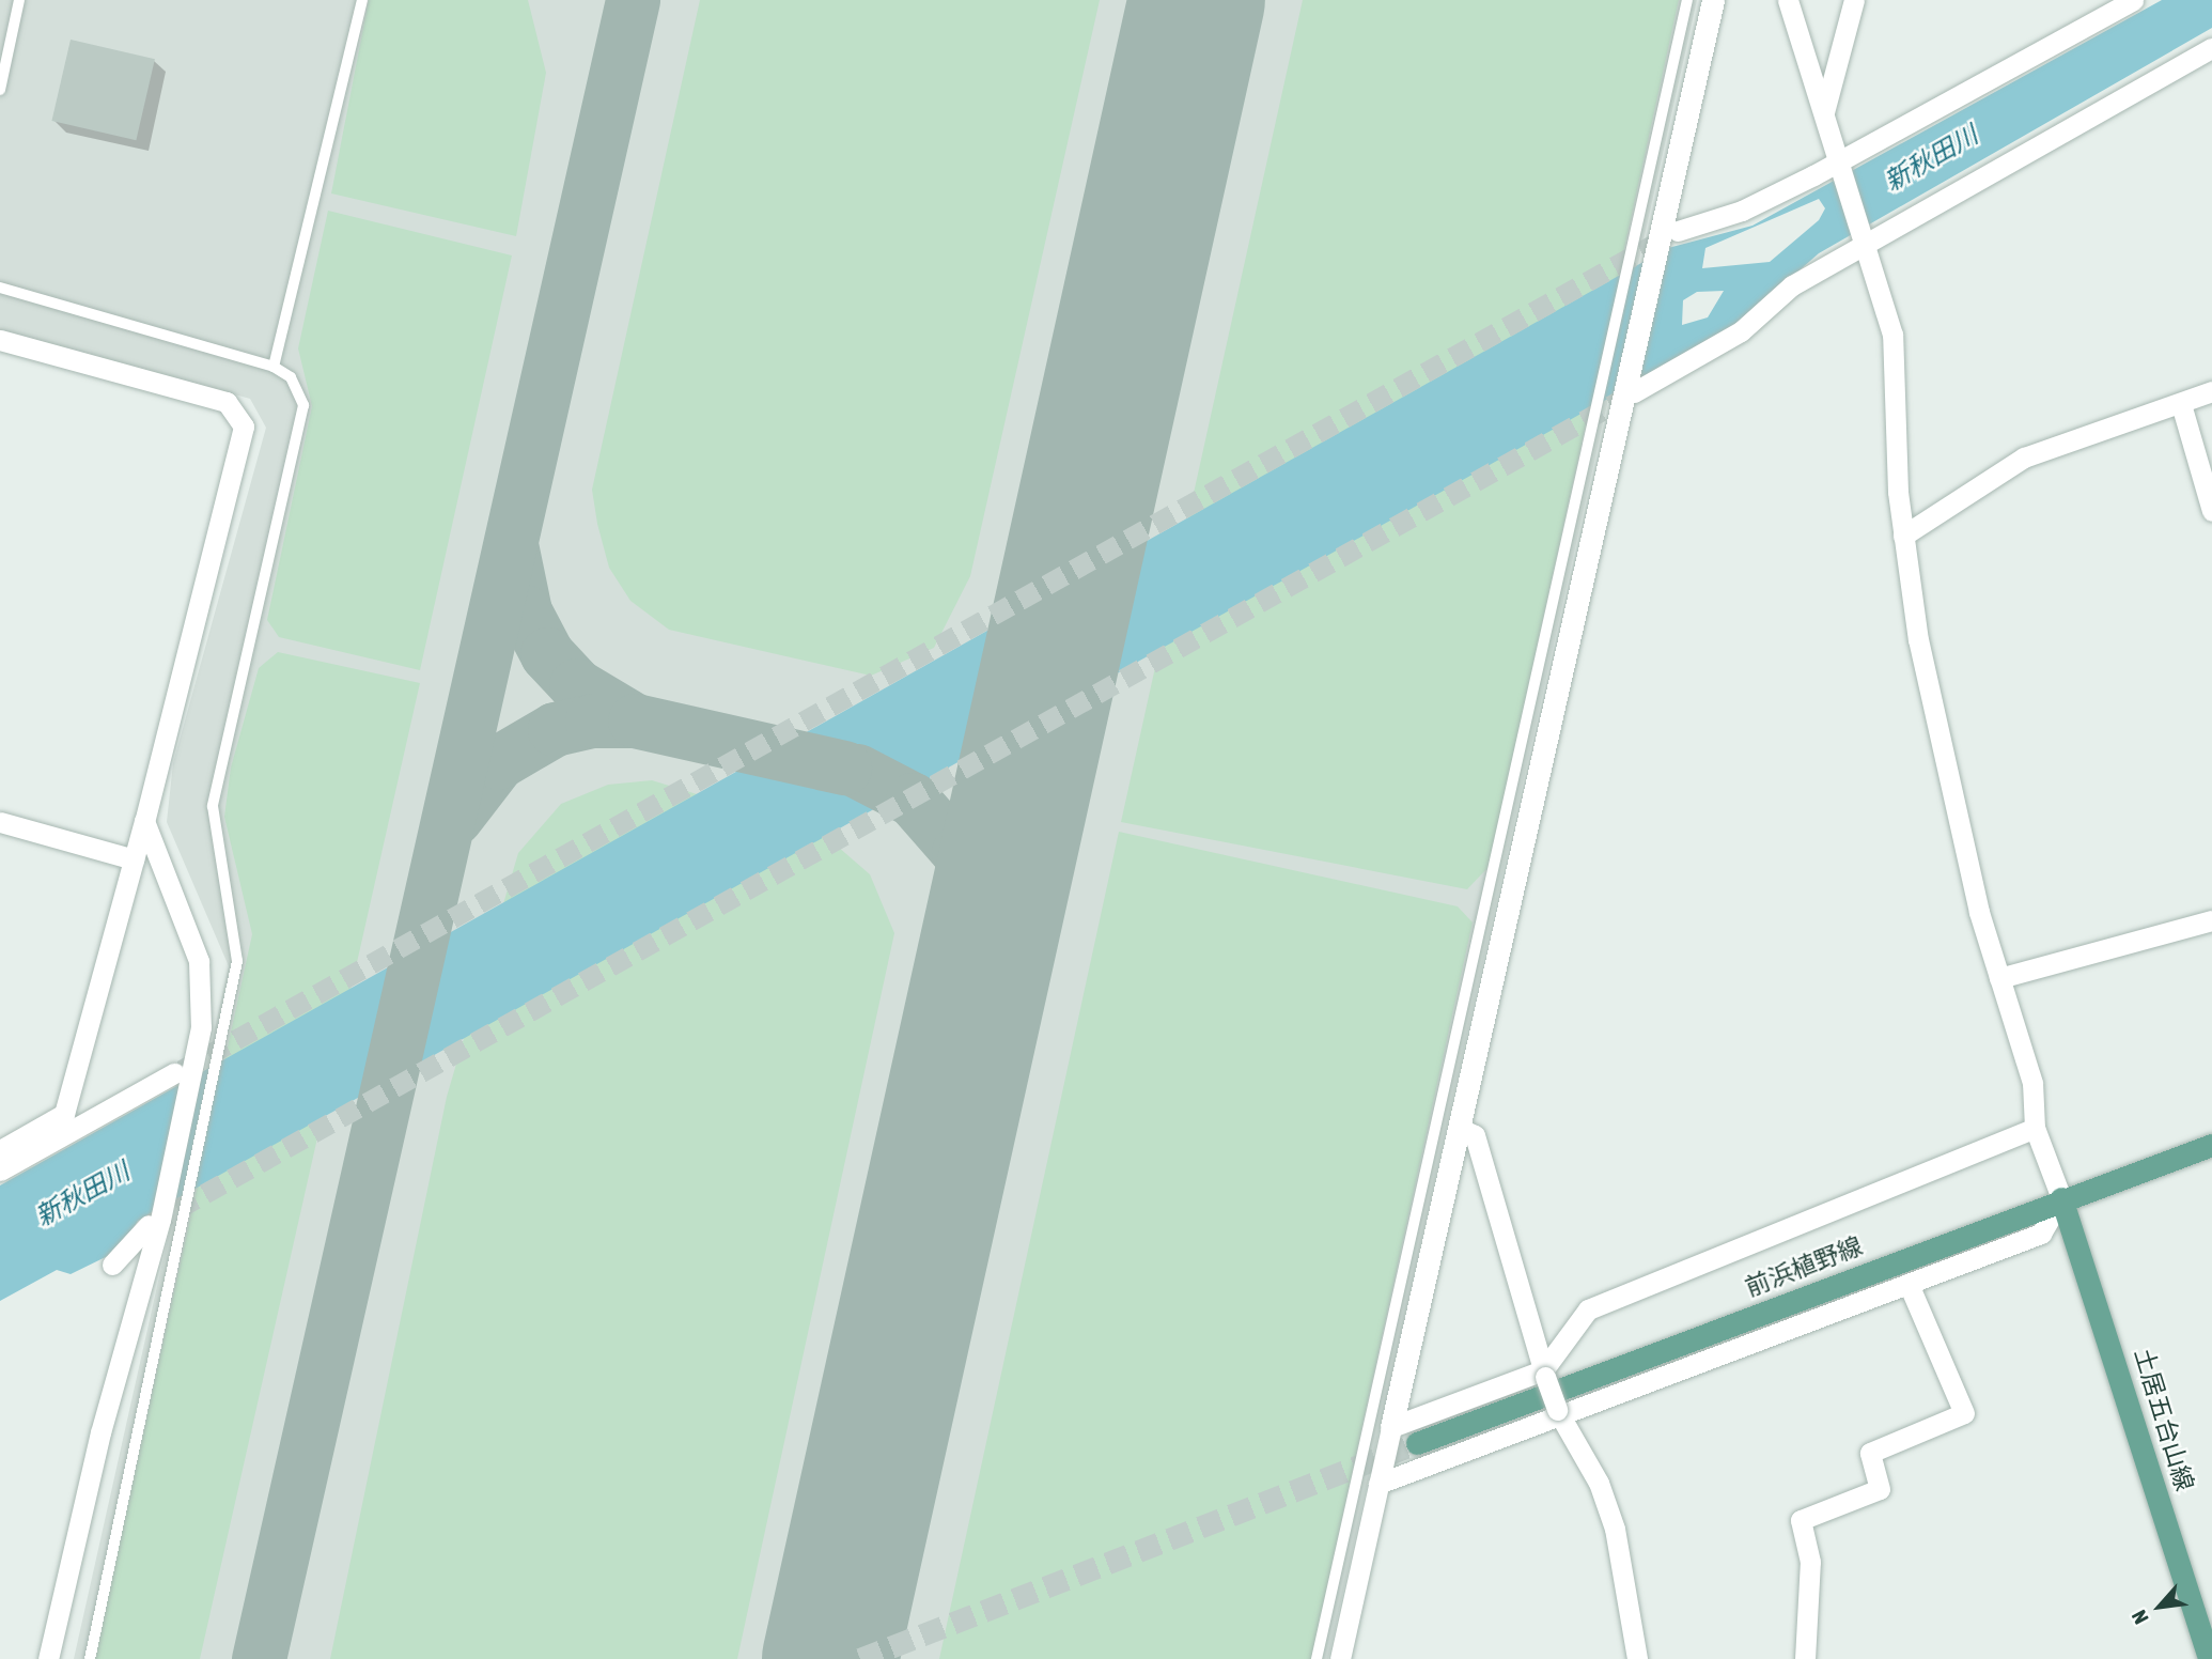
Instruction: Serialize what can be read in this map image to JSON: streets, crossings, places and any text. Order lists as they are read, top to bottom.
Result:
{
  "streets": {
    "main road": ["前浜植野線", "土居五台山線"]
  },
  "crossings": [
    ["前浜植野線", "土居五台山線"]
  ],
  "water": ["新秋田川"],
  "north": "bottom left"
}
